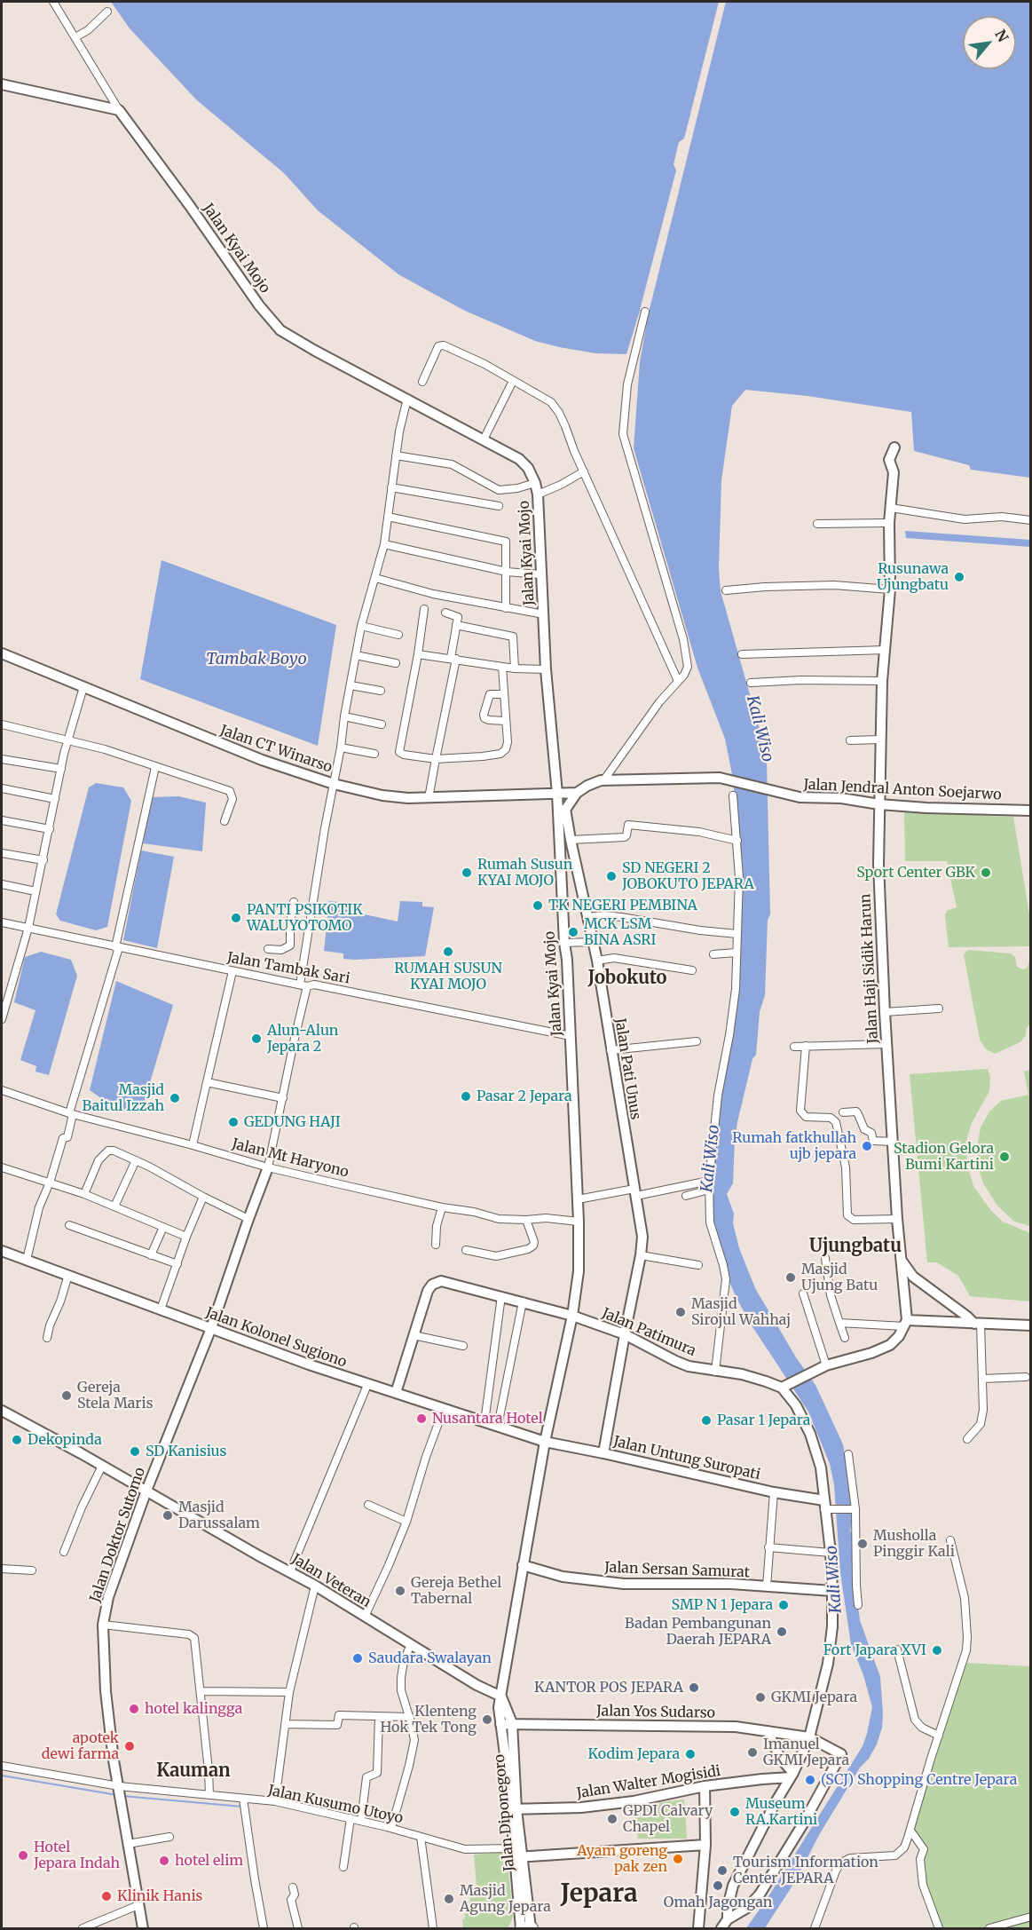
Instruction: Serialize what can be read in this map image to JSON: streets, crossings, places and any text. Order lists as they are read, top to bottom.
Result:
{
  "streets": {
    "street": [
      "Jalan Kyai Mojo",
      "Jalan CT Winarso",
      "Jalan Jendral Anton Soejarwo",
      "Jalan Tambak Sari",
      "Jalan Haji Sidik Harun",
      "Jalan Pati Unus",
      "Jalan Mt Haryono",
      "Jalan Patimura",
      "Jalan Kolonel Sugiono",
      "Jalan Untung Suropati",
      "Jalan Doktor Sutomo",
      "Jalan Sersan Samurat",
      "Jalan Veteran",
      "Jalan Yos Sudarso",
      "Jalan Walter Mogisidi",
      "Jalan Kusumo Utoyo",
      "Jalan Diponegoro"
    ]
  },
  "crossings": [
    ["Jalan Kyai Mojo", "Jalan CT Winarso"],
    ["Jalan Kyai Mojo", "Jalan Tambak Sari"],
    ["Jalan Kyai Mojo", "Jalan Mt Haryono"],
    ["Jalan Kyai Mojo", "Jalan Patimura"],
    ["Jalan Kyai Mojo", "Jalan Kolonel Sugiono"],
    ["Jalan Kyai Mojo", "Jalan Untung Suropati"],
    ["Jalan Kyai Mojo", "Jalan Diponegoro"],
    ["Jalan Jendral Anton Soejarwo", "Jalan Haji Sidik Harun"],
    ["Jalan Pati Unus", "Jalan Patimura"],
    ["Jalan Pati Unus", "Jalan Untung Suropati"],
    ["Jalan Mt Haryono", "Jalan Doktor Sutomo"],
    ["Jalan Patimura", "Jalan Kolonel Sugiono"],
    ["Jalan Kolonel Sugiono", "Jalan Untung Suropati"],
    ["Jalan Kolonel Sugiono", "Jalan Doktor Sutomo"],
    ["Jalan Kolonel Sugiono", "Jalan Diponegoro"],
    ["Jalan Untung Suropati", "Jalan Diponegoro"],
    ["Jalan Doktor Sutomo", "Jalan Veteran"],
    ["Jalan Doktor Sutomo", "Jalan Kusumo Utoyo"],
    ["Jalan Sersan Samurat", "Jalan Diponegoro"],
    ["Jalan Veteran", "Jalan Diponegoro"],
    ["Jalan Yos Sudarso", "Jalan Diponegoro"],
    ["Jalan Walter Mogisidi", "Jalan Diponegoro"],
    ["Jalan Kusumo Utoyo", "Jalan Diponegoro"]
  ],
  "districts": [
    "Jobokuto",
    "Ujungbatu",
    "Kauman",
    "Jepara"
  ],
  "water": ["Tambak Boyo", "Kali Wiso"],
  "places": [
    "Rusunawa Ujungbatu",
    "Rumah Susun KYAI MOJO",
    "Sport Center GBK",
    "SD NEGERI 2 JOBOKUTO JEPARA",
    "TK NEGERI PEMBINA",
    "PANTI PSIKOTIK WALUYOTOMO",
    "MCK LSM BINA ASRI",
    "RUMAH SUSUN KYAI MOJO",
    "Alun-Alun Jepara 2",
    "Pasar 2 Jepara",
    "Masjid Baitul Izzah",
    "GEDUNG HAJI",
    "Rumah fatkhullah ujb jepara",
    "Stadion Gelora Bumi Kartini",
    "Masjid Ujung Batu",
    "Masjid Sirojul Wahhaj",
    "Gereja Stela Maris",
    "Nusantara Hotel",
    "Pasar 1 Jepara",
    "Dekopinda",
    "SD Kanisius",
    "Masjid Darussalam",
    "Musholla Pinggir Kali",
    "Gereja Bethel Tabernal",
    "SMP N 1 Jepara",
    "Badan Pembangunan Daerah JEPARA",
    "Fort Japara XVI",
    "Saudara Swalayan",
    "KANTOR POS JEPARA",
    "GKMI Jepara",
    "hotel kalingga",
    "Klenteng Hok Tek Tong",
    "apotek dewi farma",
    "Imanuel GKMI Jepara",
    "Kodim Jepara",
    "(SCJ) Shopping Centre Jepara",
    "Museum RA.Kartini",
    "GPDI Calvary Chapel",
    "Hotel Jepara Indah",
    "Ayam goreng pak zen",
    "hotel elim",
    "Tourism Information Center JEPARA",
    "Omah Jagongan",
    "Klinik Hanis",
    "Masjid Agung Jepara"
  ],
  "north": "top right"
}
